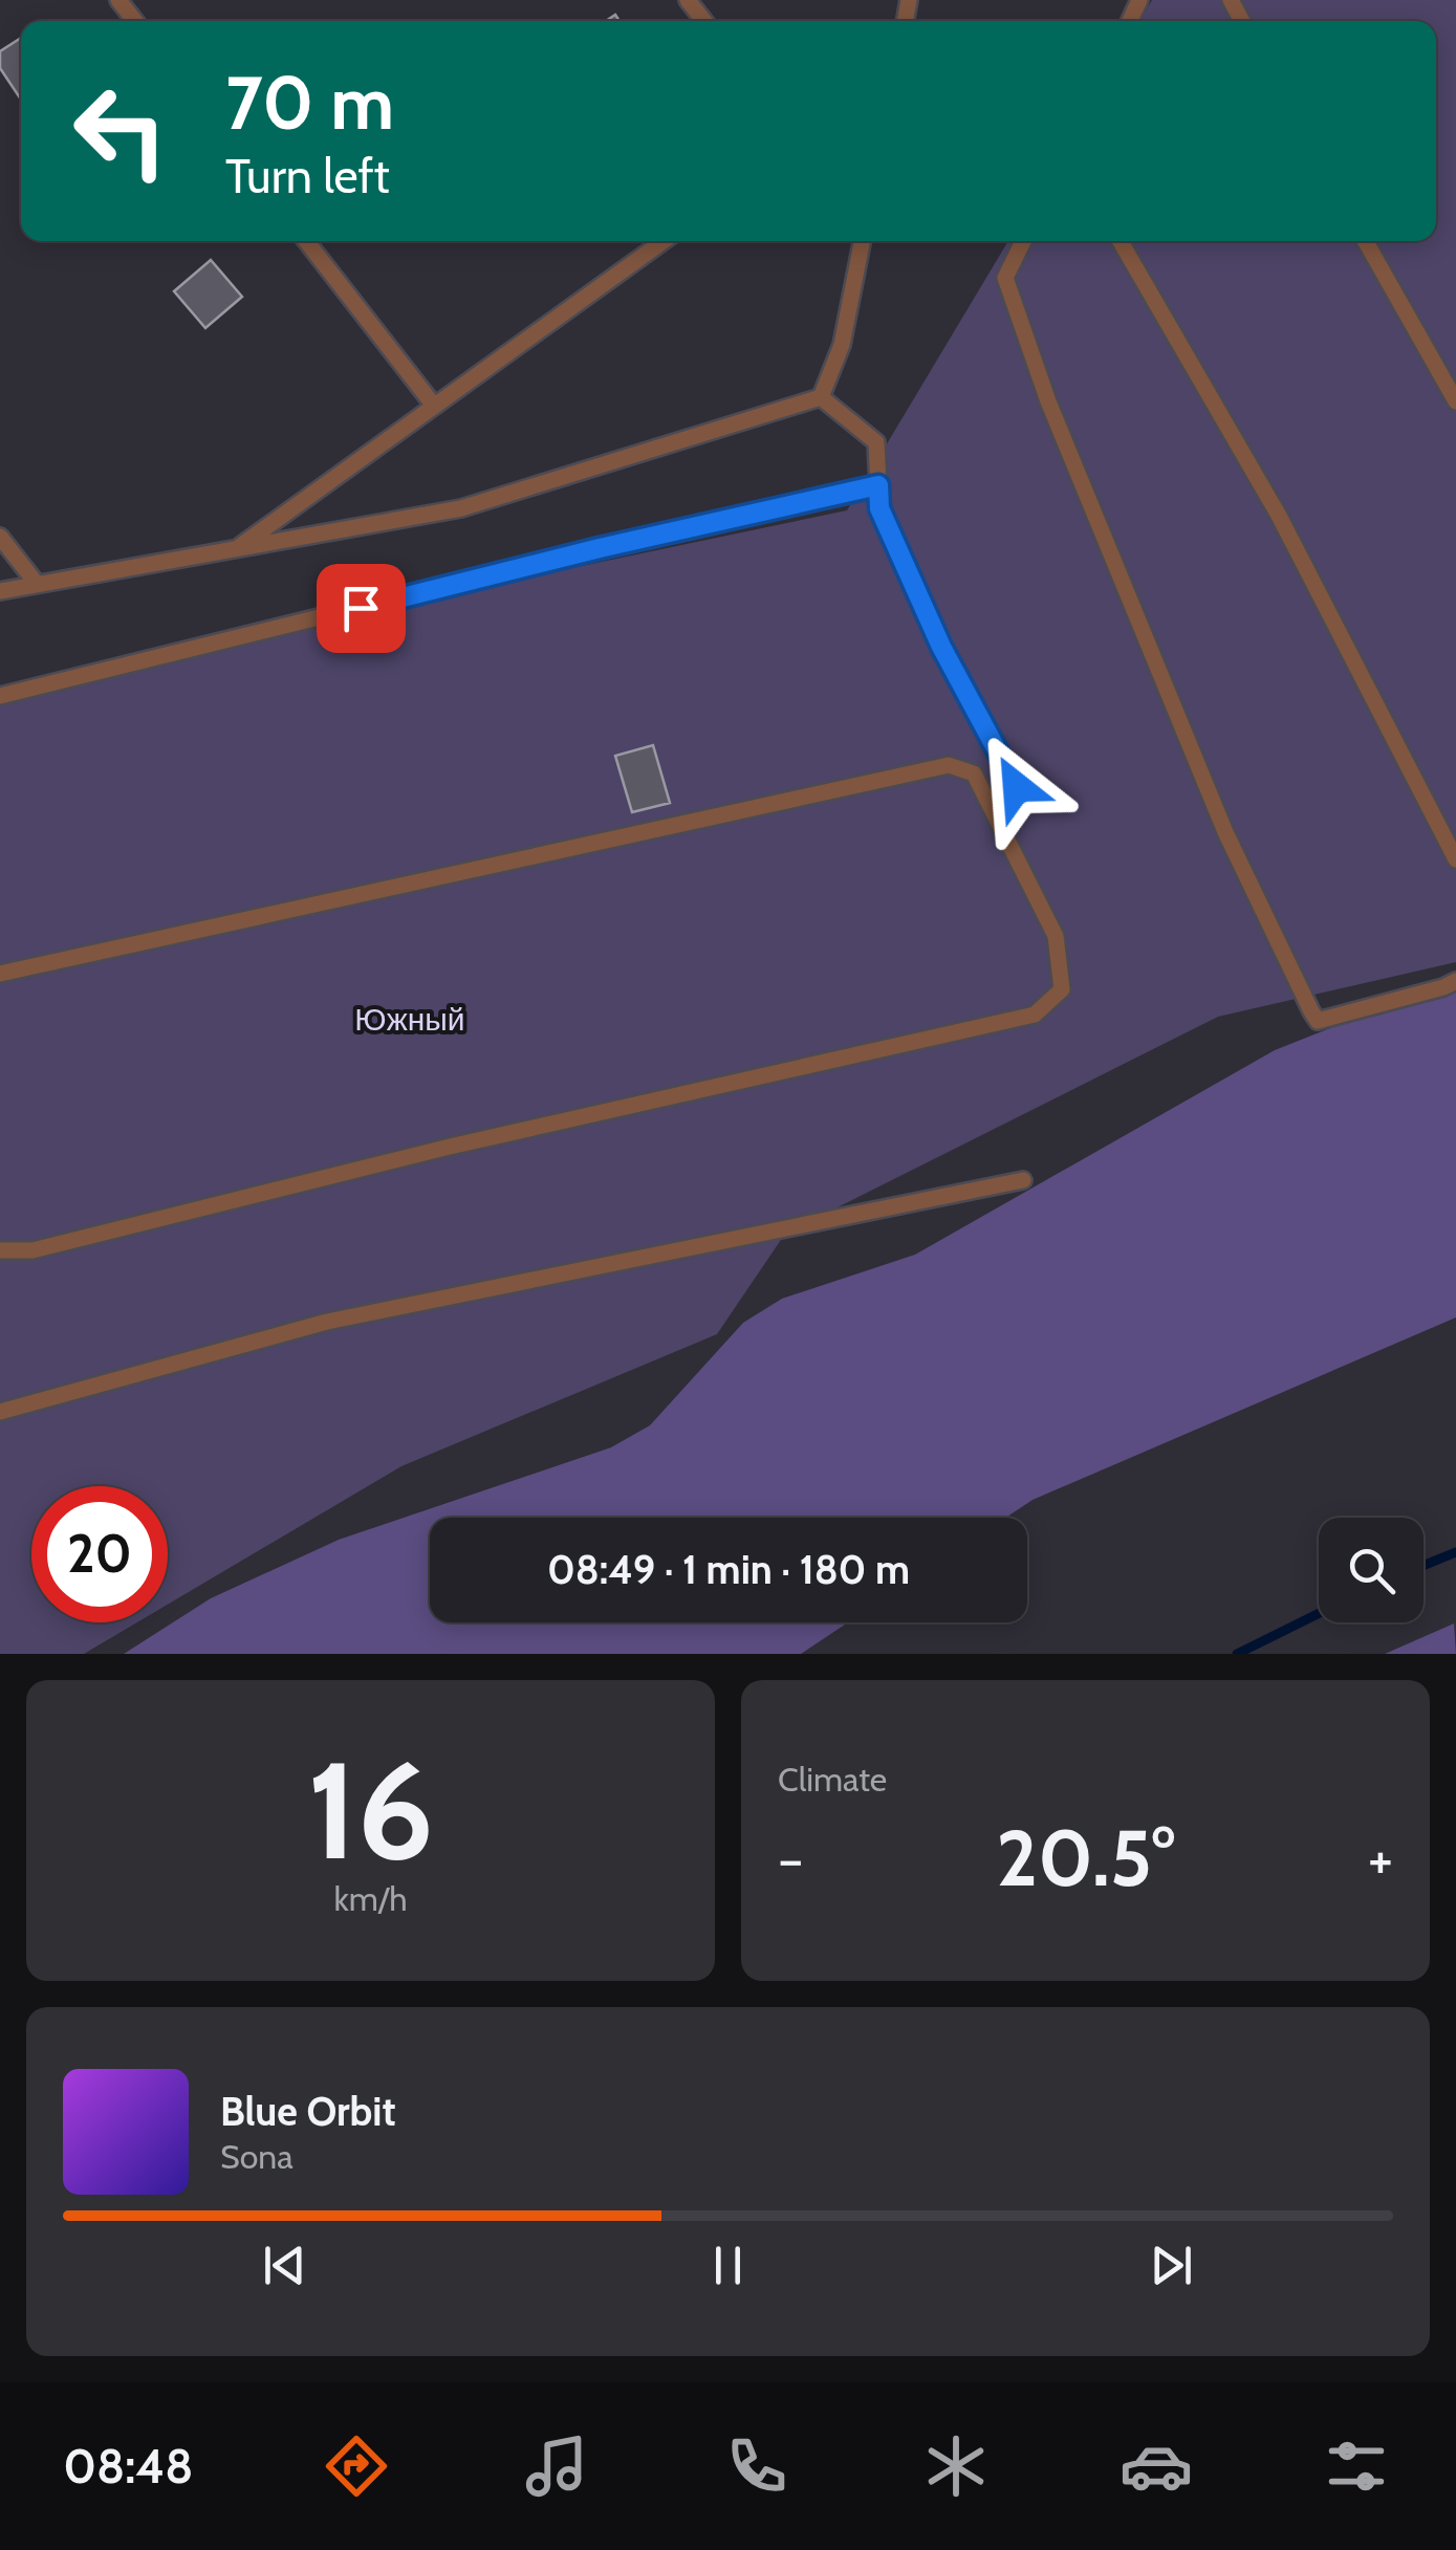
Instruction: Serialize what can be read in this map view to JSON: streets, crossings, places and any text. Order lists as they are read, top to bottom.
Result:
{
  "parks": ["Южный"],
  "page": {
    "turn": ["70 m", "Turn left"],
    "limit": "20",
    "trip": "08:49 · 1 min · 180 m",
    "tile": [
      ["16", "km/h"],
      "Climate"
    ],
    "heat": ["−", "20.5°", "+"],
    "song": ["Blue Orbit", "Sona"],
    "tabs": "08:48"
  }
}
